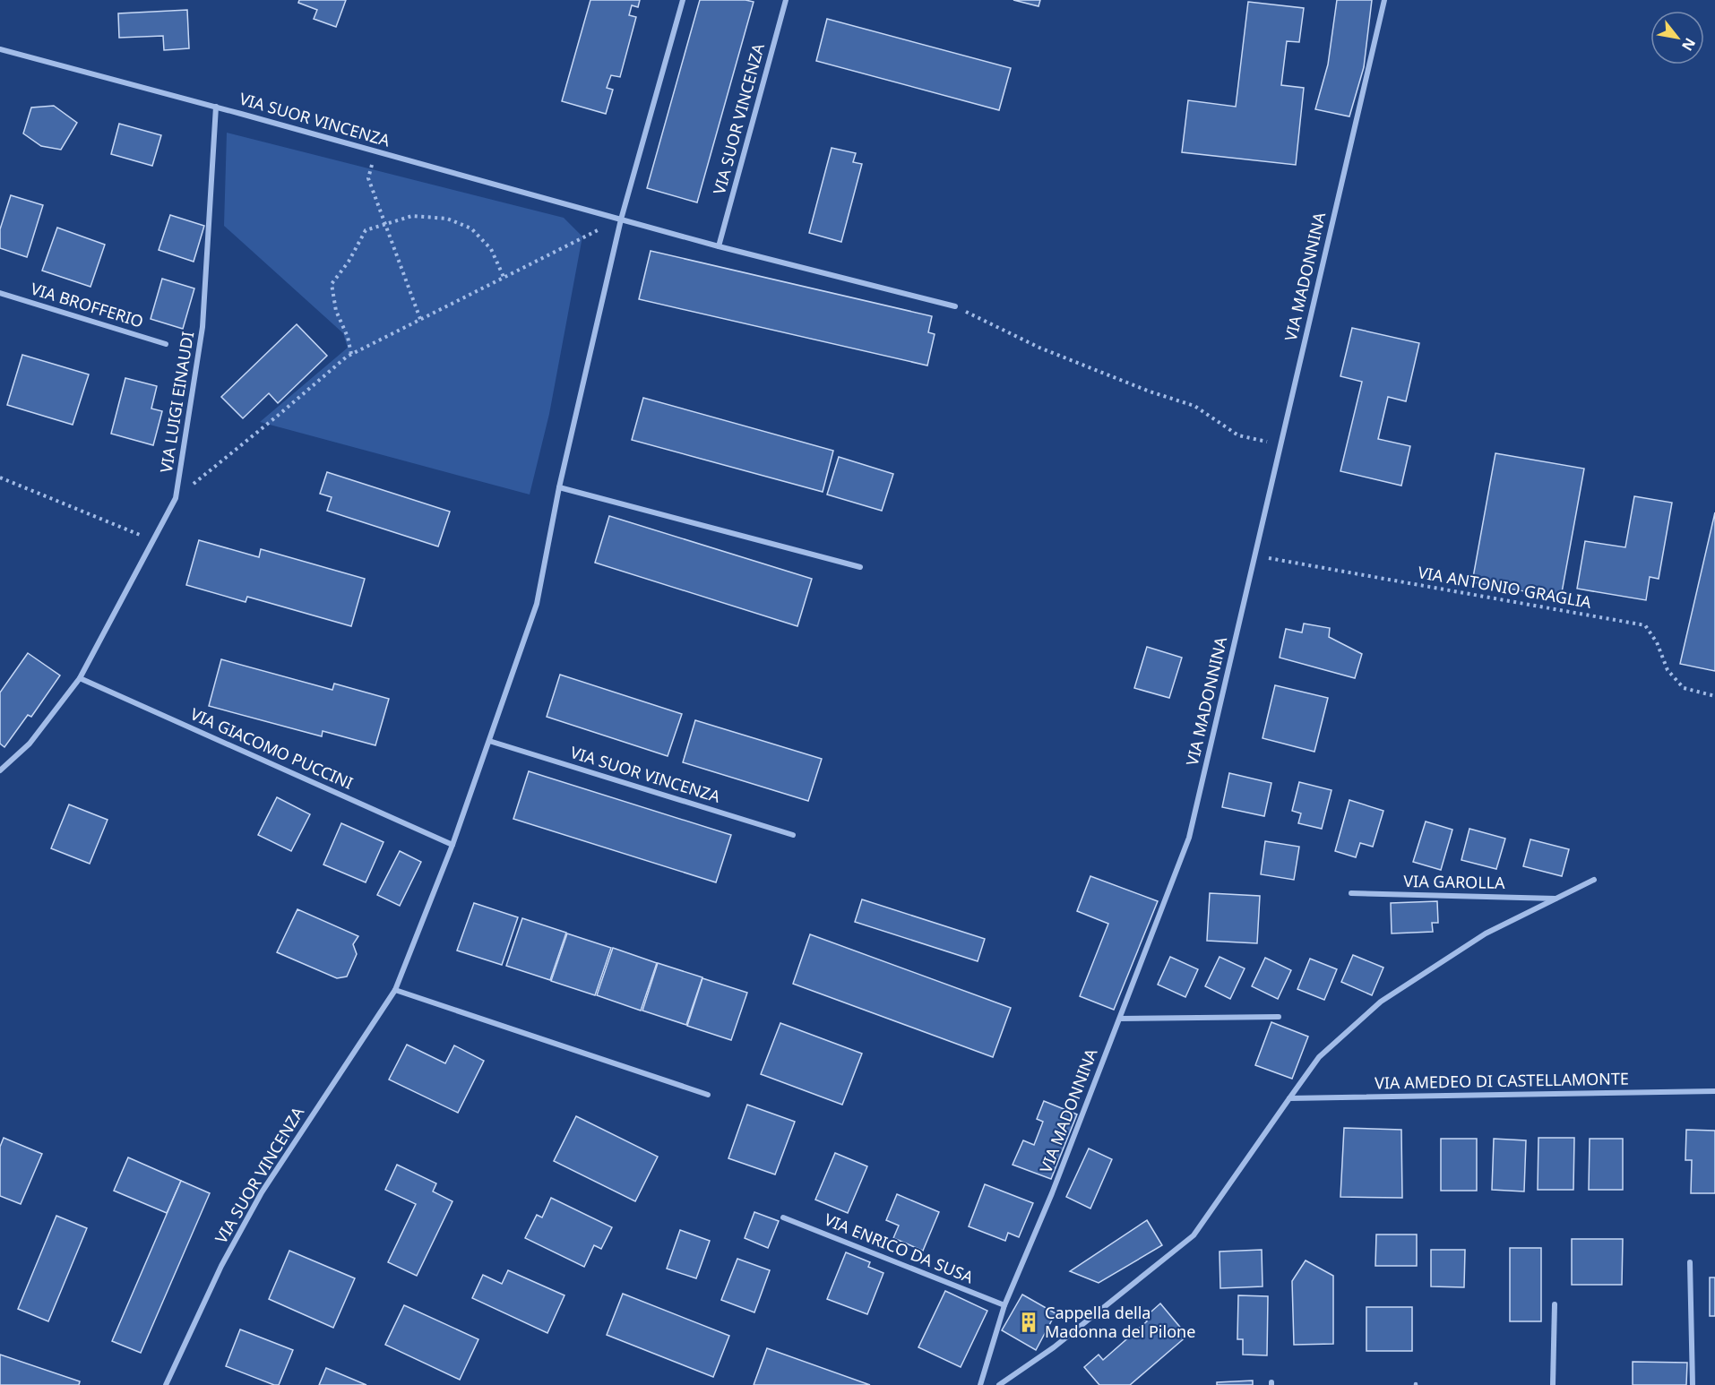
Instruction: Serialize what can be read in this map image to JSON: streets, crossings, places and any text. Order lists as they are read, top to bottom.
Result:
{
  "streets": {
    "street": [
      "VIA SUOR VINCENZA",
      "VIA MADONNINA",
      "VIA BROFFERIO",
      "VIA LUIGI EINAUDI",
      "VIA GIACOMO PUCCINI",
      "VIA GAROLLA",
      "VIA AMEDEO DI CASTELLAMONTE",
      "VIA ENRICO DA SUSA"
    ],
    "path": ["VIA ANTONIO GRAGLIA"]
  },
  "crossings": [
    ["VIA SUOR VINCENZA", "VIA LUIGI EINAUDI"],
    ["VIA SUOR VINCENZA", "VIA GIACOMO PUCCINI"],
    ["VIA MADONNINA", "VIA ANTONIO GRAGLIA"],
    ["VIA MADONNINA", "VIA ENRICO DA SUSA"],
    ["VIA LUIGI EINAUDI", "VIA GIACOMO PUCCINI"]
  ],
  "places": {
    "building": ["Cappella della Madonna del Pilone"]
  },
  "north": "bottom right"
}
